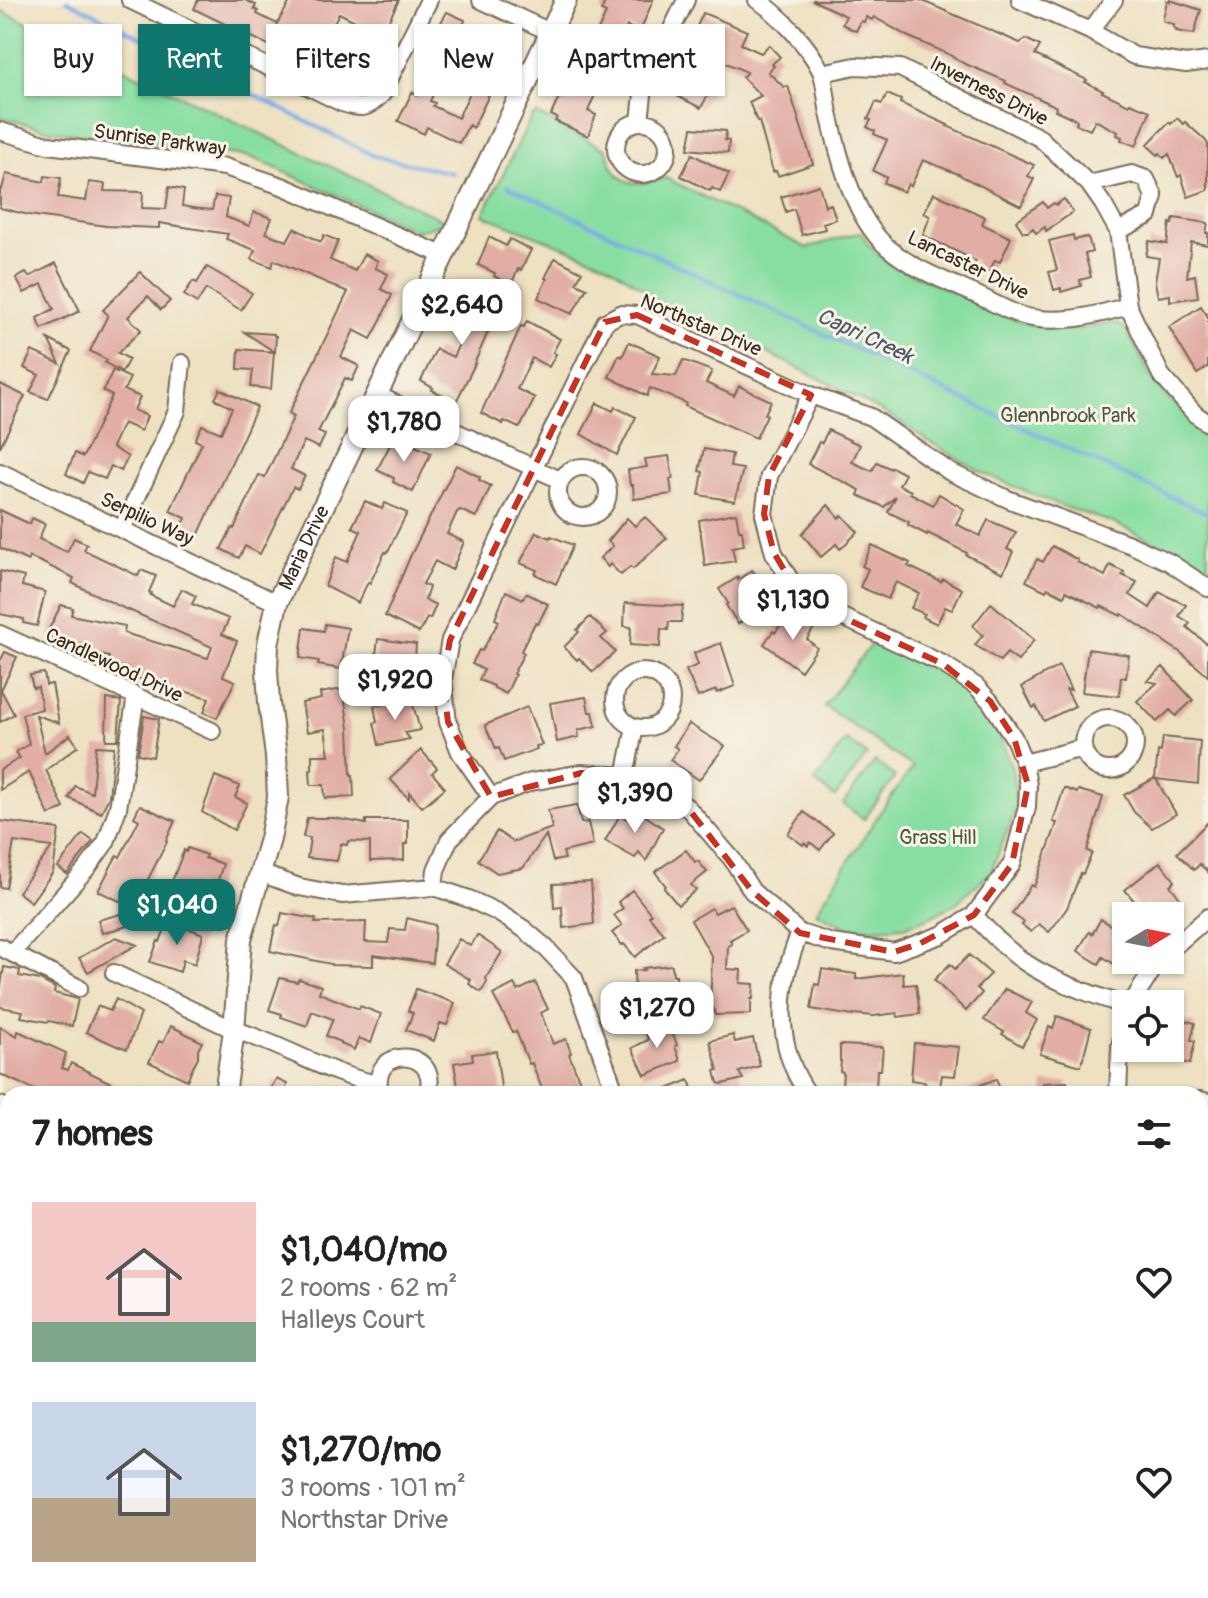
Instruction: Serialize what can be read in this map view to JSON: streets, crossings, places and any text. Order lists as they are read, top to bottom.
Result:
{
  "streets": {
    "street": [
      "Inverness Drive",
      "Sunrise Parkway",
      "Lancaster Drive",
      "Northstar Drive",
      "Serpilio Way",
      "Maria Drive",
      "Candlewood Drive"
    ]
  },
  "crossings": [
    ["Inverness Drive", "Lancaster Drive"],
    ["Sunrise Parkway", "Maria Drive"],
    ["Serpilio Way", "Maria Drive"]
  ],
  "water": ["Capri Creek"],
  "parks": ["Glennbrook Park", "Grass Hill"],
  "north": "right",
  "page": {
    "chip": [
      "Buy",
      "Rent",
      "Filters",
      "New",
      "Apartment"
    ],
    "price": [
      "$2,640",
      "$1,780",
      "$1,130",
      "$1,920",
      "$1,390",
      "$1,040",
      "$1,270"
    ],
    "heading": "7 homes",
    "list": [
      {
        "name": "$1,040/mo",
        "note": "2 rooms · 62 m² · Halleys Court"
      },
      {
        "name": "$1,270/mo",
        "note": "3 rooms · 101 m² · Northstar Drive"
      }
    ]
  }
}
